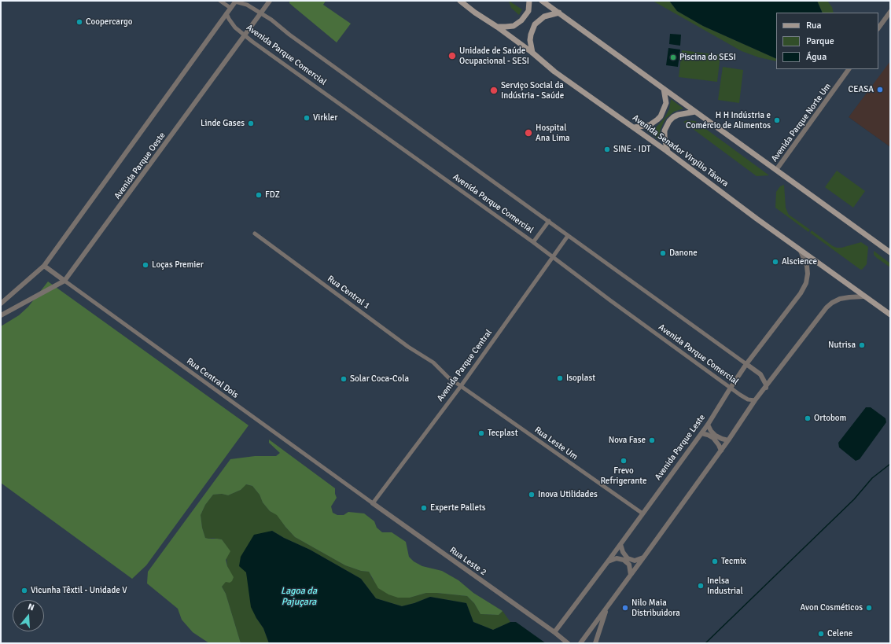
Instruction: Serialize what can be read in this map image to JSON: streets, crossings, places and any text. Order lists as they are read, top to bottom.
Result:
{
  "streets": {
    "main road": ["Avenida Senador Virgílio Távora"],
    "street": [
      "Avenida Parque Comercial",
      "Avenida Parque Norte Um",
      "Avenida Parque Oeste",
      "Rua Central 1",
      "Avenida Parque Central",
      "Rua Central Dois",
      "Rua Leste Um",
      "Avenida Parque Leste",
      "Rua Leste 2"
    ]
  },
  "crossings": [
    ["Avenida Parque Comercial", "Avenida Parque Oeste"],
    ["Avenida Parque Comercial", "Avenida Parque Central"],
    ["Avenida Parque Comercial", "Avenida Parque Leste"],
    ["Avenida Senador Virgílio Távora", "Avenida Parque Leste"],
    ["Avenida Parque Oeste", "Rua Central Dois"],
    ["Rua Central 1", "Avenida Parque Central"],
    ["Rua Central 1", "Rua Leste Um"],
    ["Avenida Parque Central", "Rua Central Dois"],
    ["Avenida Parque Central", "Rua Leste Um"],
    ["Avenida Parque Central", "Rua Leste 2"],
    ["Rua Central Dois", "Rua Leste 2"],
    ["Rua Leste Um", "Avenida Parque Leste"],
    ["Avenida Parque Leste", "Rua Leste 2"]
  ],
  "water": ["Lagoa da Pajuçara"],
  "places": [
    "Coopercargo",
    "Unidade de Saúde Ocupacional - SESI",
    "Piscina do SESI",
    "CEASA",
    "Serviço Social da Indústria - Saúde",
    "Virkler",
    "H H Indústria e Comércio de Alimentos",
    "Linde Gases",
    "Hospital Ana Lima",
    "SINE - IDT",
    "FDZ",
    "Danone",
    "Alscience",
    "Loças Premier",
    "Nutrisa",
    "Isoplast",
    "Solar Coca-Cola",
    "Ortobom",
    "Tecplast",
    "Nova Fase",
    "Frevo Refrigerante",
    "Inova Utilidades",
    "Experte Pallets",
    "Tecmix",
    "Inelsa Industrial",
    "Vicunha Têxtil - Unidade V",
    "Nilo Maia Distribuidora",
    "Avon Cosméticos",
    "Celene"
  ],
  "legend": ["Rua", "Parque", "Água"],
  "north": "top"
}
